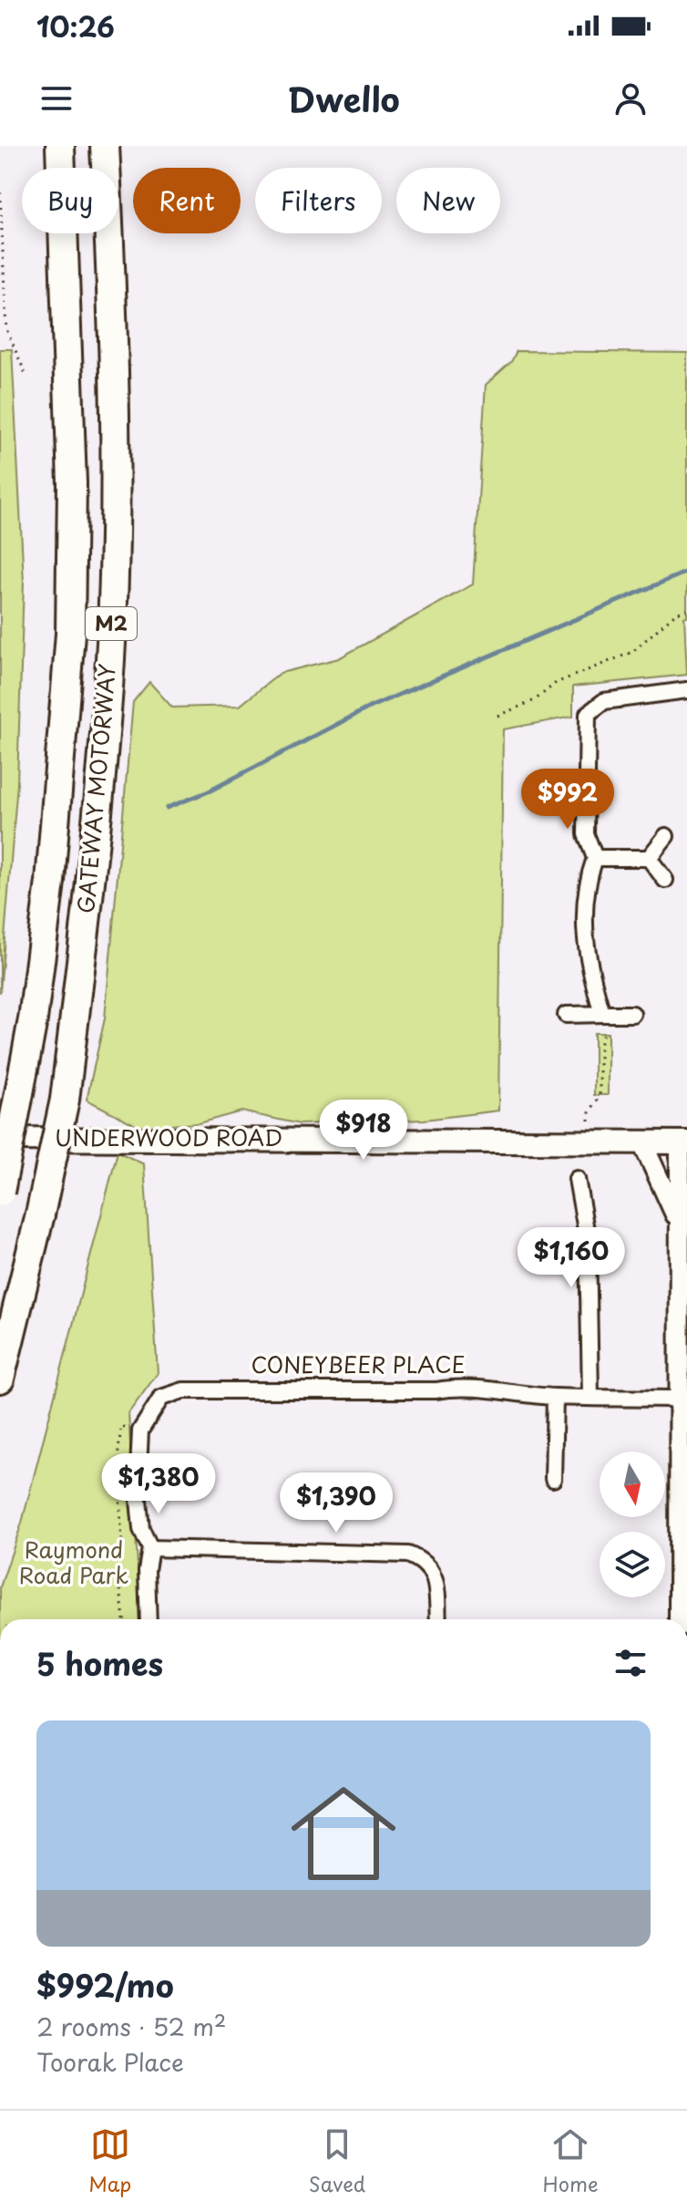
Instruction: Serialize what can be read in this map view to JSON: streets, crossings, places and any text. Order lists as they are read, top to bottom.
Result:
{
  "streets": {
    "highway": ["M2", "GATEWAY MOTORWAY"],
    "main road": ["UNDERWOOD ROAD"],
    "street": ["CONEYBEER PLACE"]
  },
  "parks": ["Raymond Road Park"],
  "north": "bottom",
  "page": {
    "status": "10:26",
    "header": "Dwello",
    "chip": [
      "Buy",
      "Rent",
      "Filters",
      "New"
    ],
    "price": [
      "$992",
      "$918",
      "$1,160",
      "$1,380",
      "$1,390"
    ],
    "heading": "5 homes",
    "list": [
      {
        "name": "$992/mo",
        "note": "2 rooms · 52 m² · Toorak Place"
      }
    ],
    "tabs": ["Map", "Saved", "Home"]
  }
}
